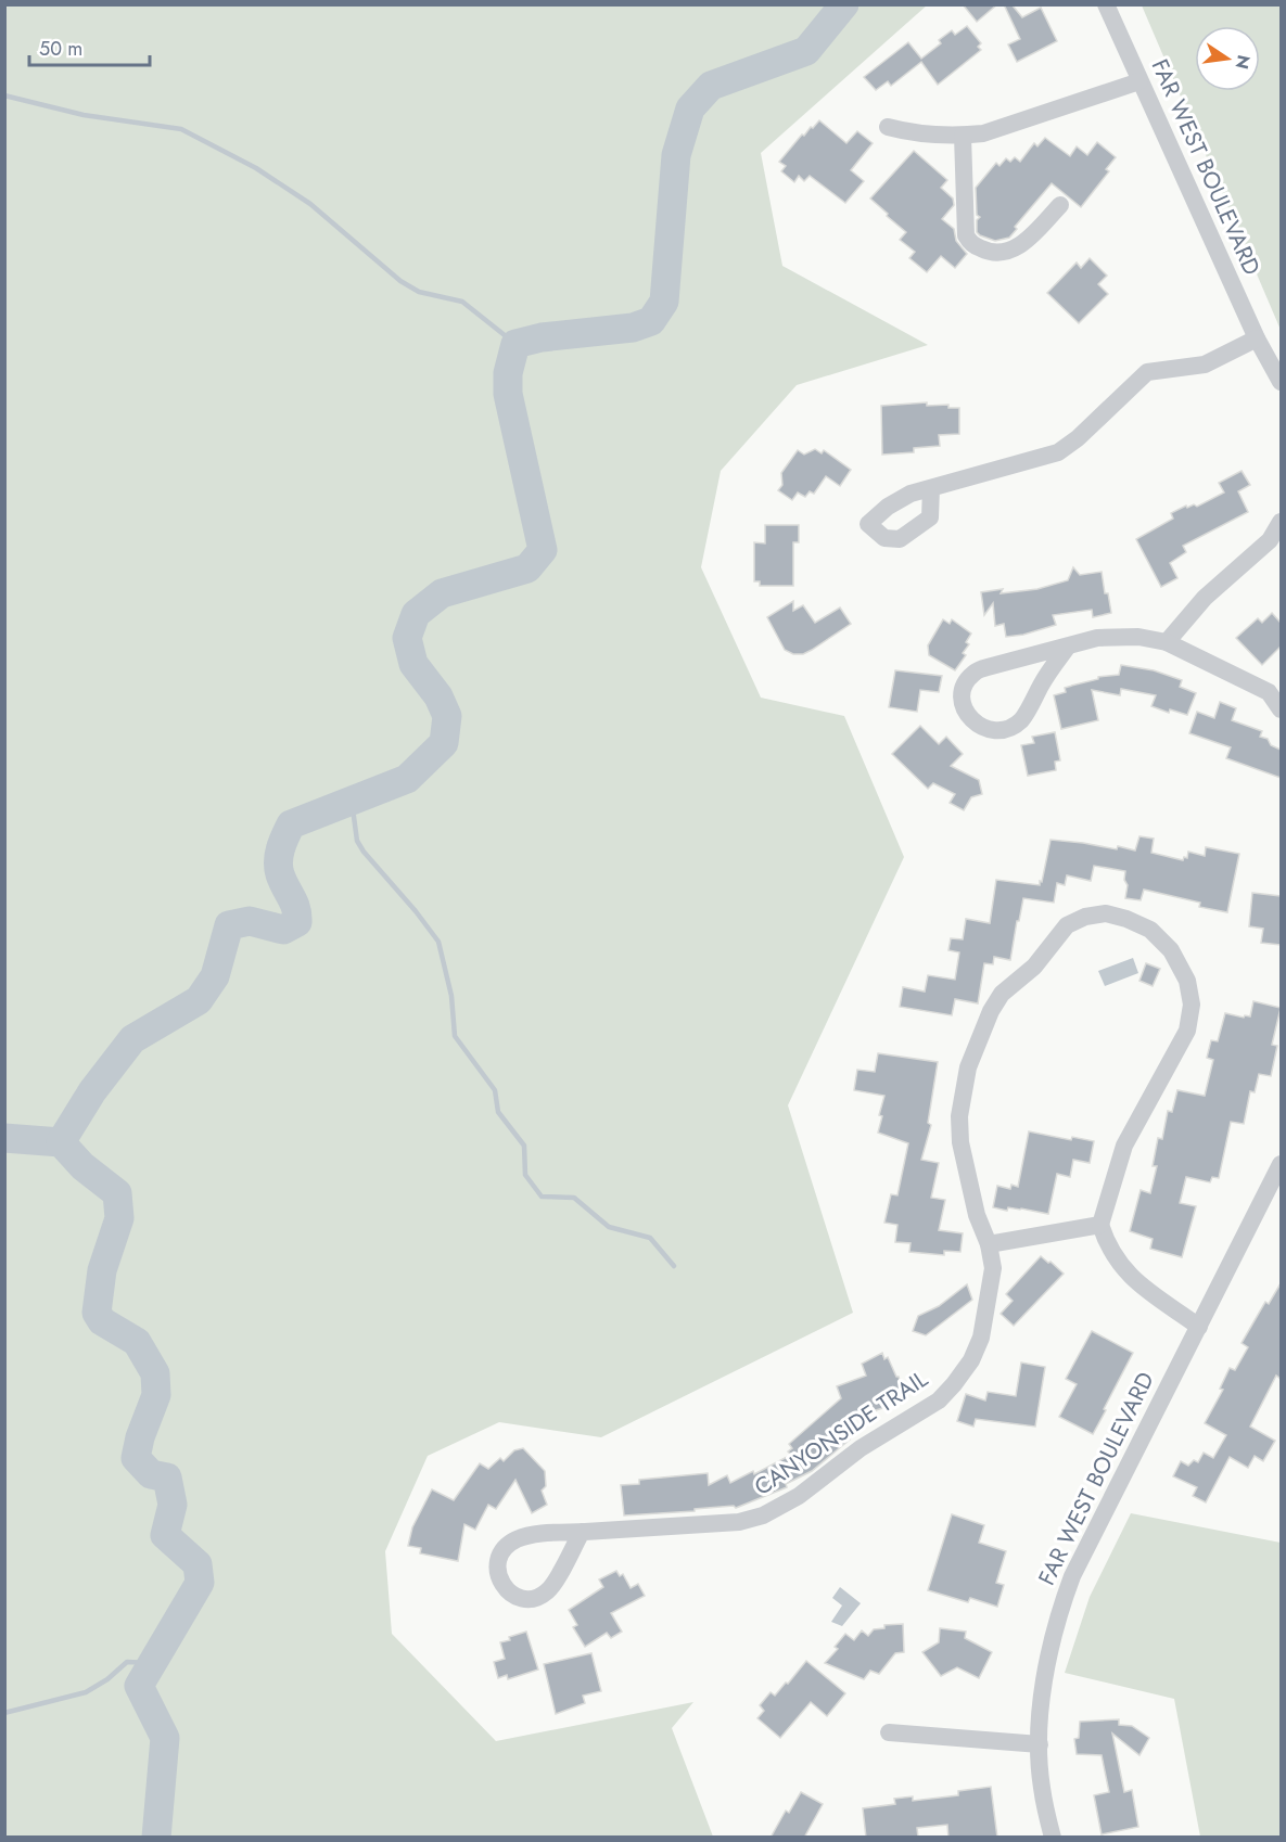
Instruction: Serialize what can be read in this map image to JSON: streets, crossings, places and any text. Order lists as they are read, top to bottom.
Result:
{
  "streets": {
    "street": ["FAR WEST BOULEVARD", "CANYONSIDE TRAIL"]
  },
  "scale_bar": "50 m",
  "north": "right"
}
